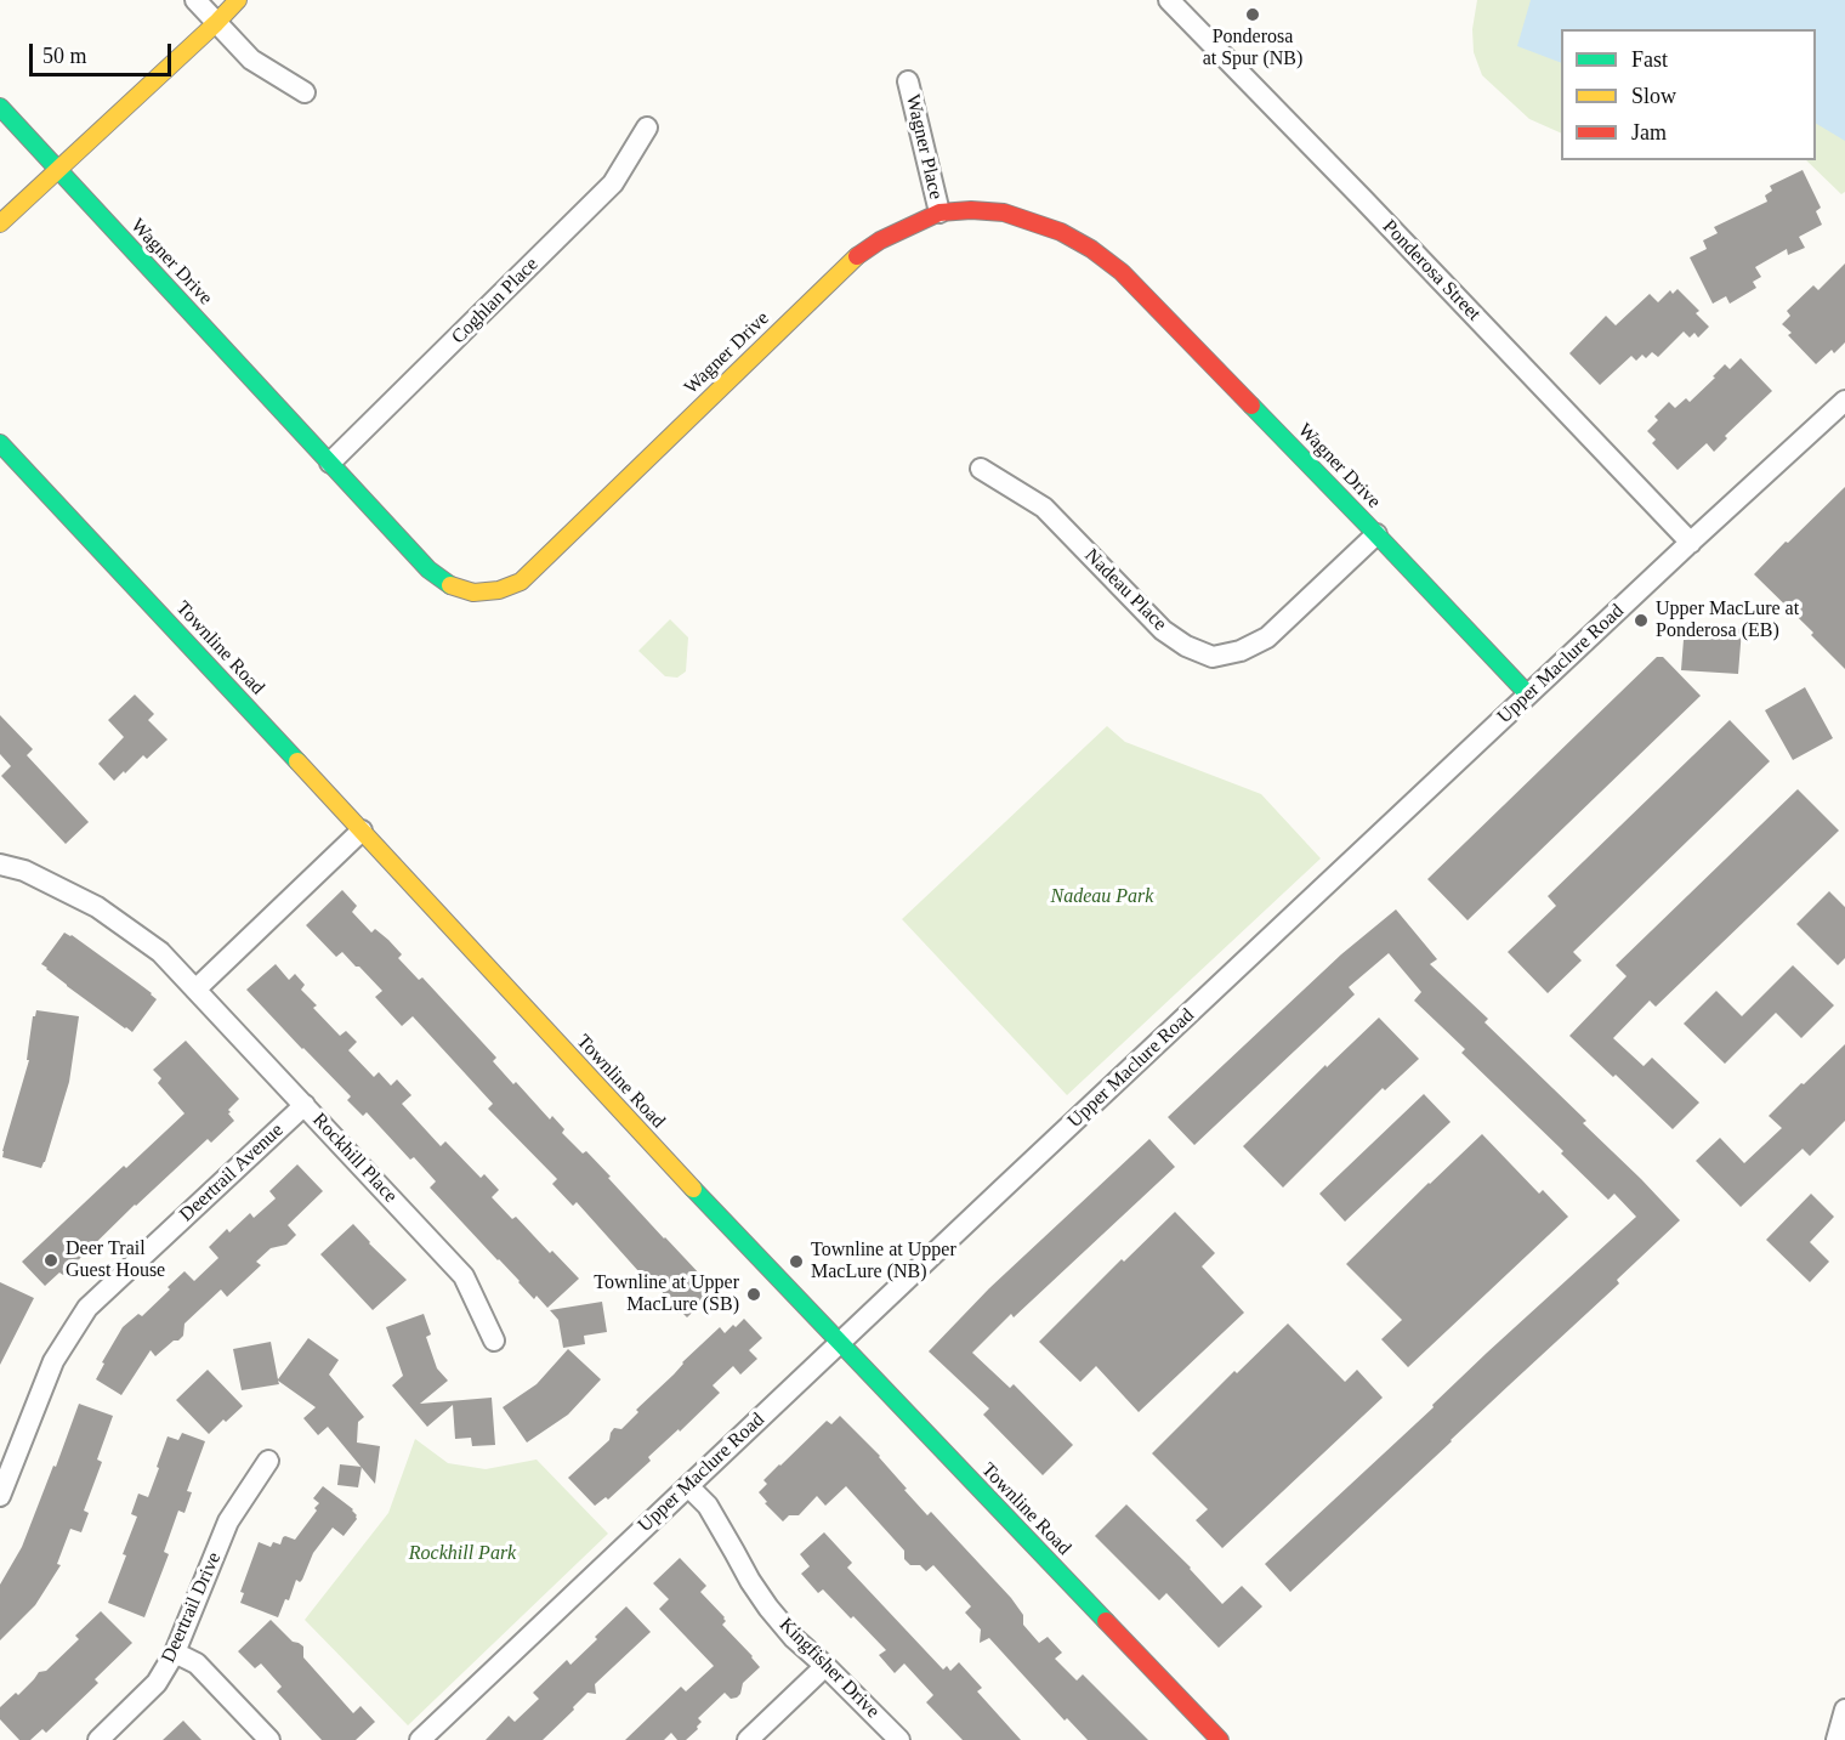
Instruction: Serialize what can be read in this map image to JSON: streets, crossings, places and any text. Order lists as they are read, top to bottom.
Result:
{
  "streets": {
    "street": [
      "Wagner Place",
      "Wagner Drive",
      "Ponderosa Street",
      "Coghlan Place",
      "Nadeau Place",
      "Townline Road",
      "Upper Maclure Road",
      "Rockhill Place",
      "Deertrail Avenue",
      "Deertrail Drive",
      "Kingfisher Drive"
    ]
  },
  "crossings": [
    ["Wagner Place", "Wagner Drive"],
    ["Wagner Drive", "Coghlan Place"],
    ["Wagner Drive", "Nadeau Place"],
    ["Wagner Drive", "Upper Maclure Road"],
    ["Ponderosa Street", "Upper Maclure Road"],
    ["Townline Road", "Upper Maclure Road"],
    ["Upper Maclure Road", "Kingfisher Drive"],
    ["Rockhill Place", "Deertrail Avenue"]
  ],
  "parks": ["Nadeau Park", "Rockhill Park"],
  "places": [
    "Ponderosa at Spur (NB)",
    "Upper MacLure at Ponderosa (EB)",
    "Deer Trail Guest House",
    "Townline at Upper MacLure (NB)",
    "Townline at Upper MacLure (SB)"
  ],
  "legend": ["Fast", "Slow", "Jam"],
  "scale_bar": "50 m"
}
